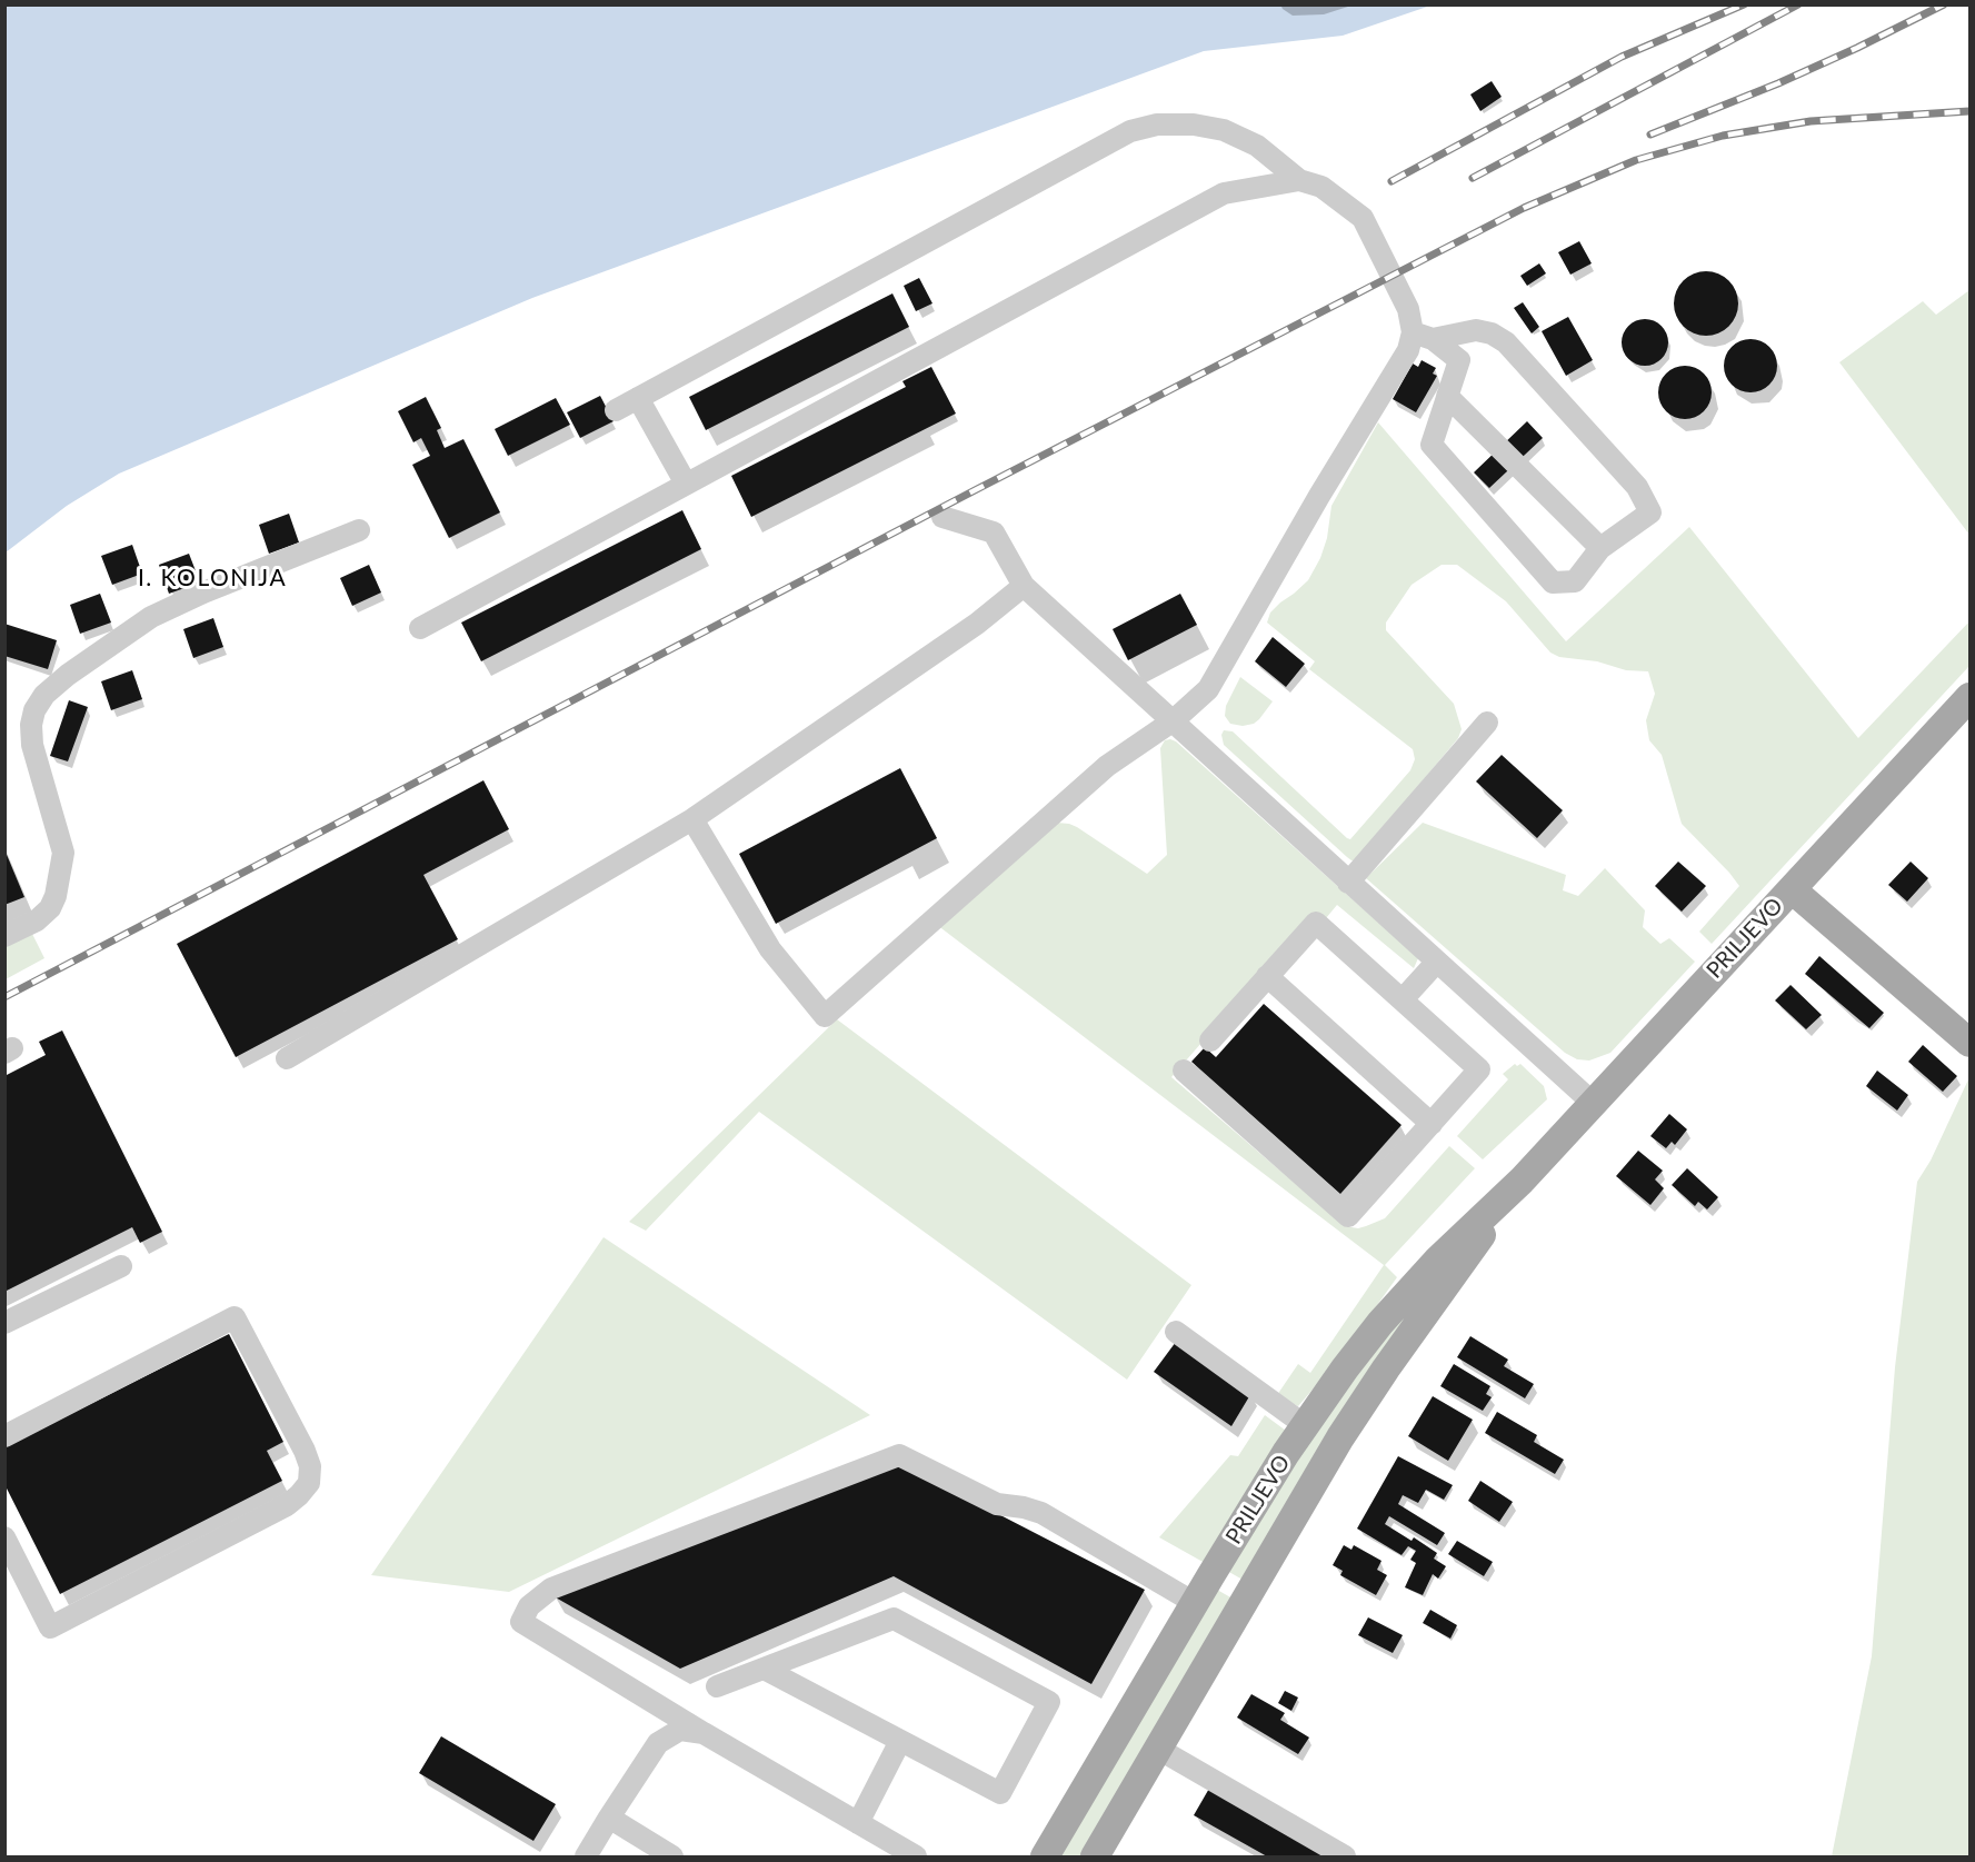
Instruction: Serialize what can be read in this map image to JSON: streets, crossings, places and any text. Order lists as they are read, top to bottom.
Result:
{
  "streets": {
    "main road": ["PRILJEVO"]
  },
  "districts": ["I. KOLONIJA"]
}
